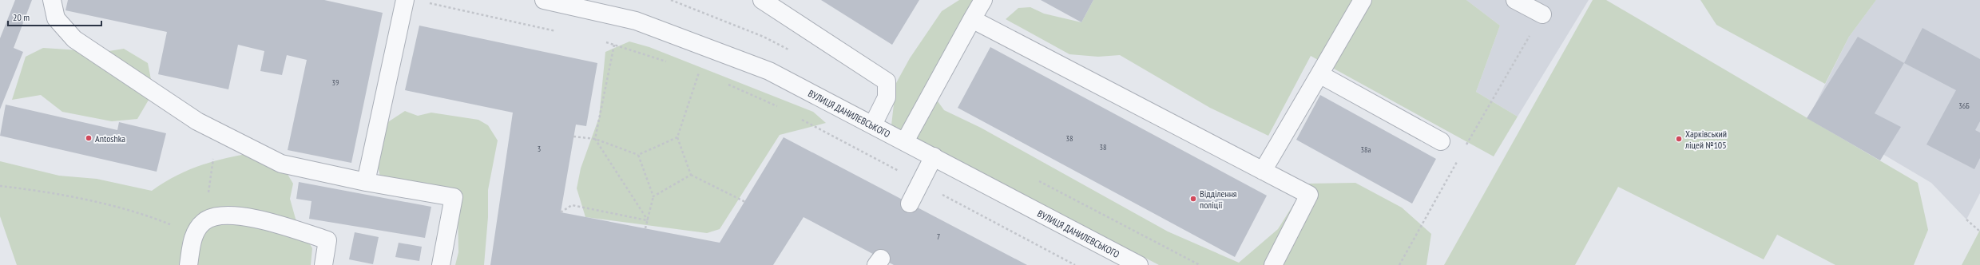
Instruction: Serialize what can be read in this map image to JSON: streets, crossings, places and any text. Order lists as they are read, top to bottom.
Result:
{
  "streets": {
    "street": ["ВУЛИЦЯ ДАНИЛЕВСЬКОГО"]
  },
  "places": ["Antoshka", "Харківський ліцей №105", "Відділення поліції"],
  "house_numbers": [
    "39",
    "36Б",
    "38",
    "38",
    "3",
    "38а",
    "7"
  ],
  "scale_bar": "20 m"
}
